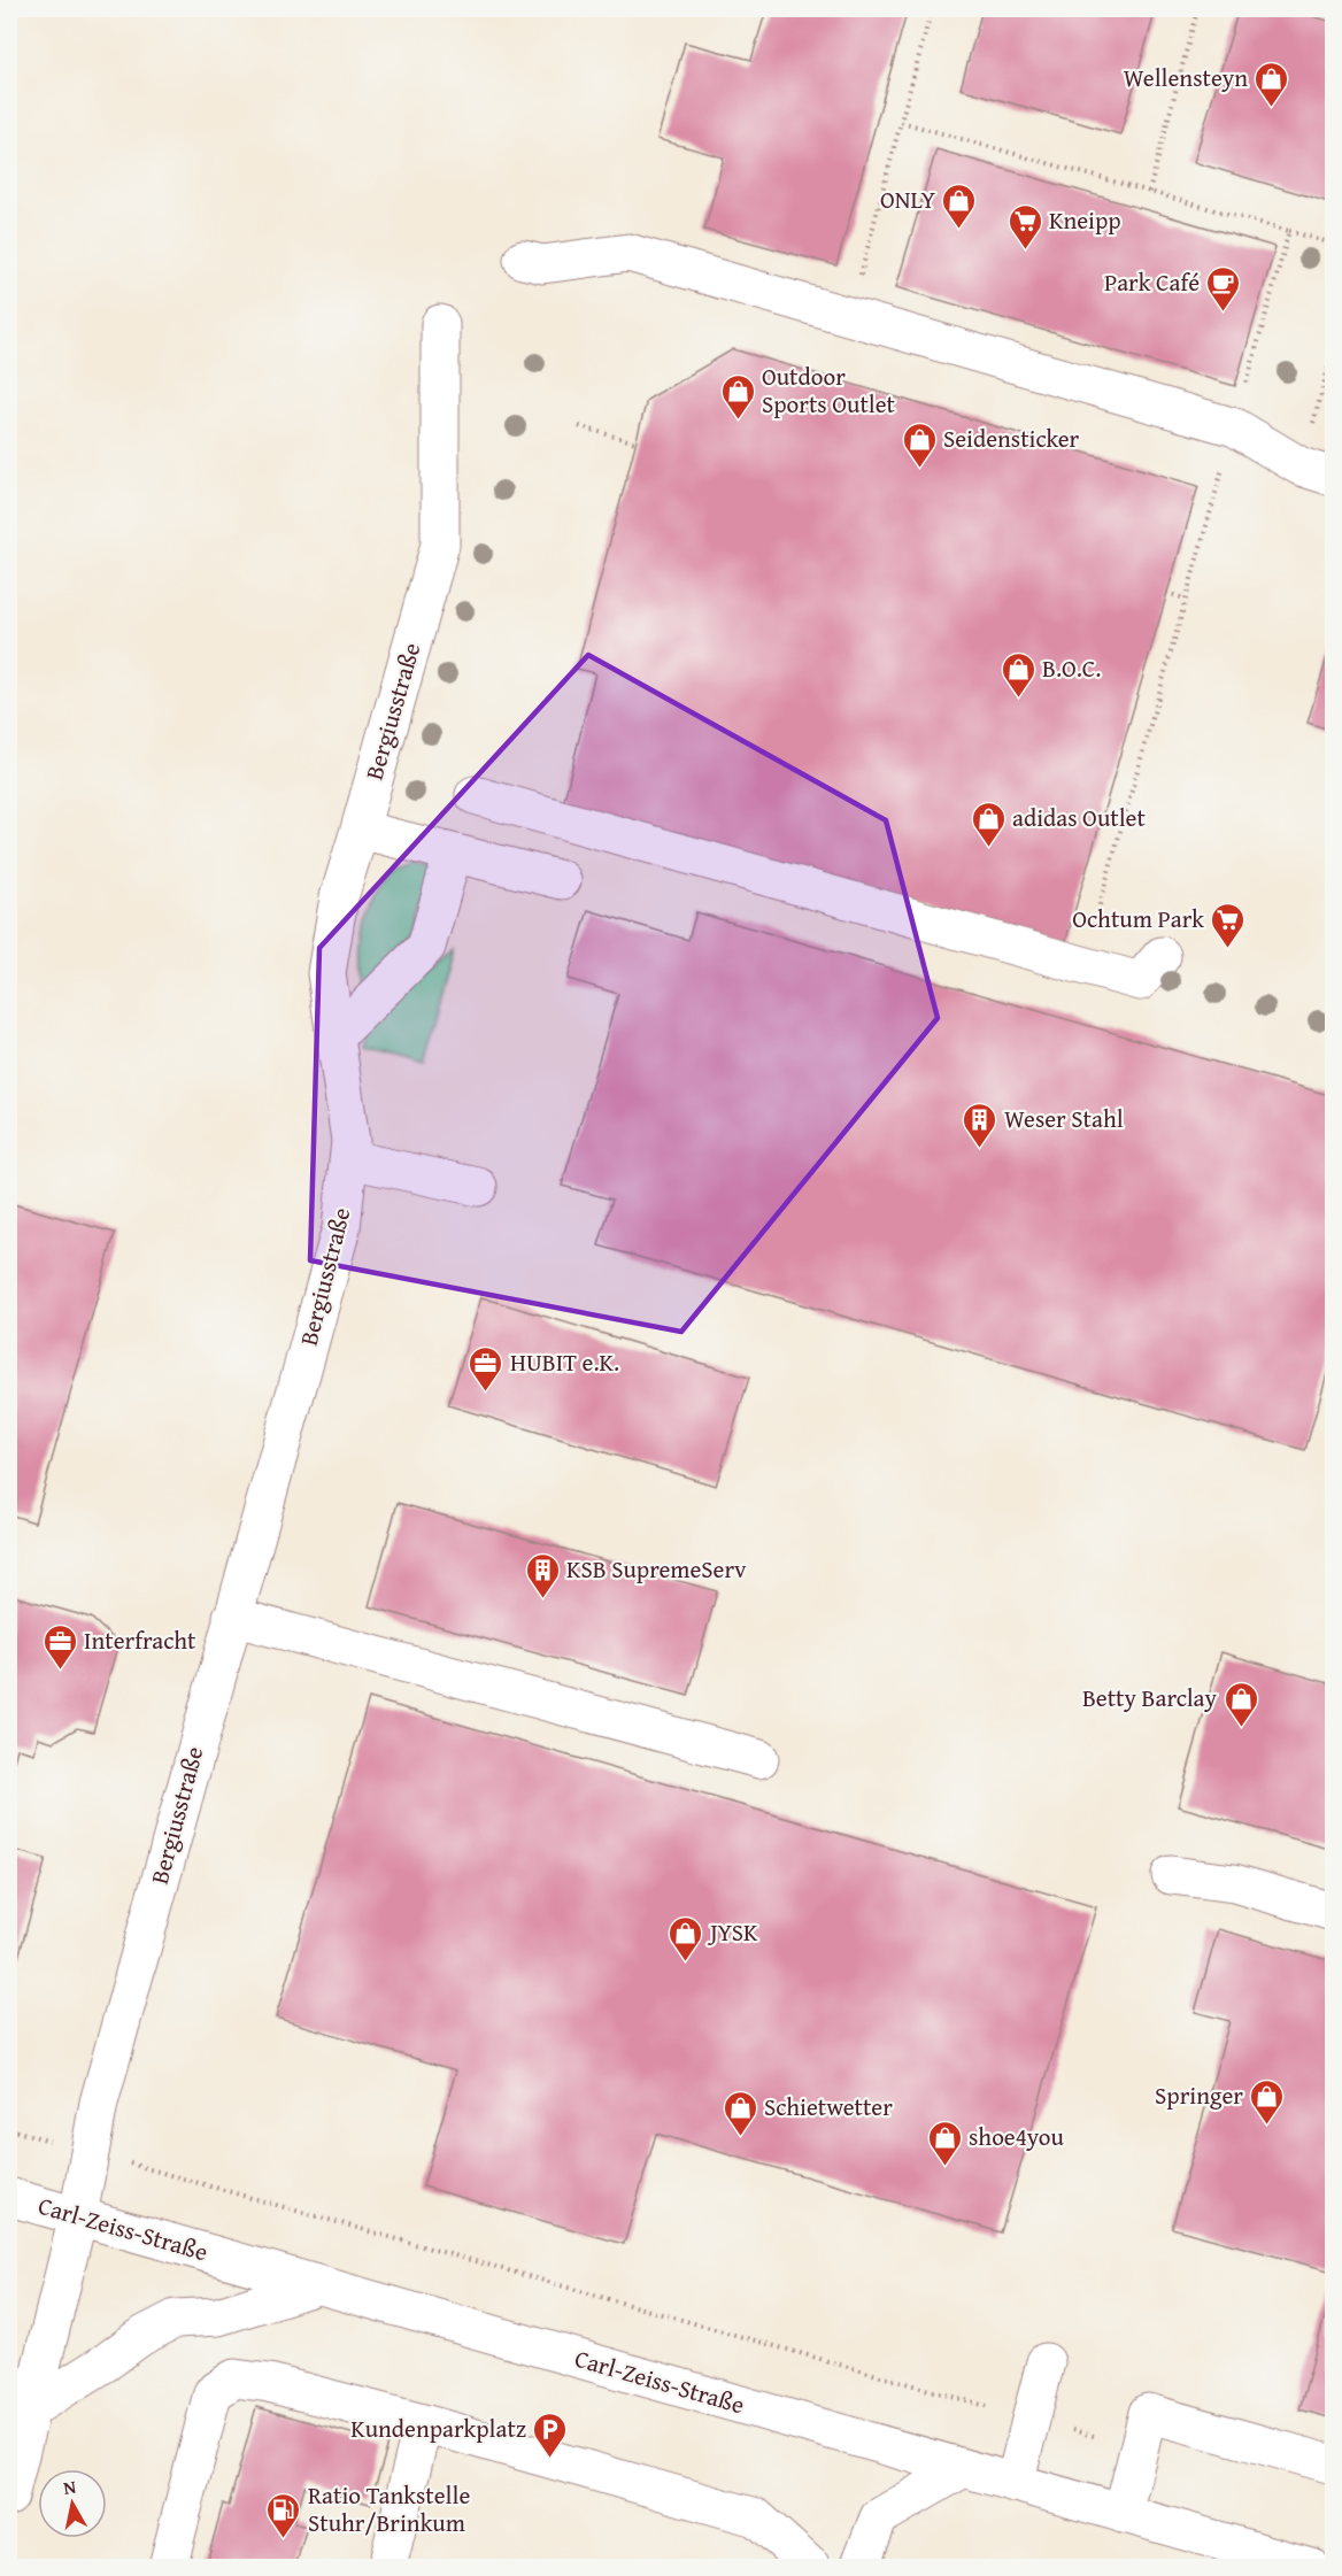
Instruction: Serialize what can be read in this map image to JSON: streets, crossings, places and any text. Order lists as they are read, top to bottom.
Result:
{
  "streets": {
    "street": ["Bergiusstraße", "Carl-Zeiss-Straße"]
  },
  "crossings": [
    ["Bergiusstraße", "Carl-Zeiss-Straße"]
  ],
  "places": {
    "shop": [
      "Wellensteyn",
      "ONLY",
      "Outdoor Sports Outlet",
      "Seidensticker",
      "B.O.C.",
      "adidas Outlet",
      "Betty Barclay",
      "JYSK",
      "Springer",
      "Schietwetter",
      "shoe4you"
    ],
    "supermarket": ["Kneipp", "Ochtum Park"],
    "cafe": ["Park Café"],
    "building": ["Weser Stahl", "KSB SupremeServ"],
    "office": ["HUBIT e.K.", "Interfracht"],
    "parking": ["Kundenparkplatz"],
    "fuel station": ["Ratio Tankstelle Stuhr/Brinkum"]
  },
  "north": "top"
}
